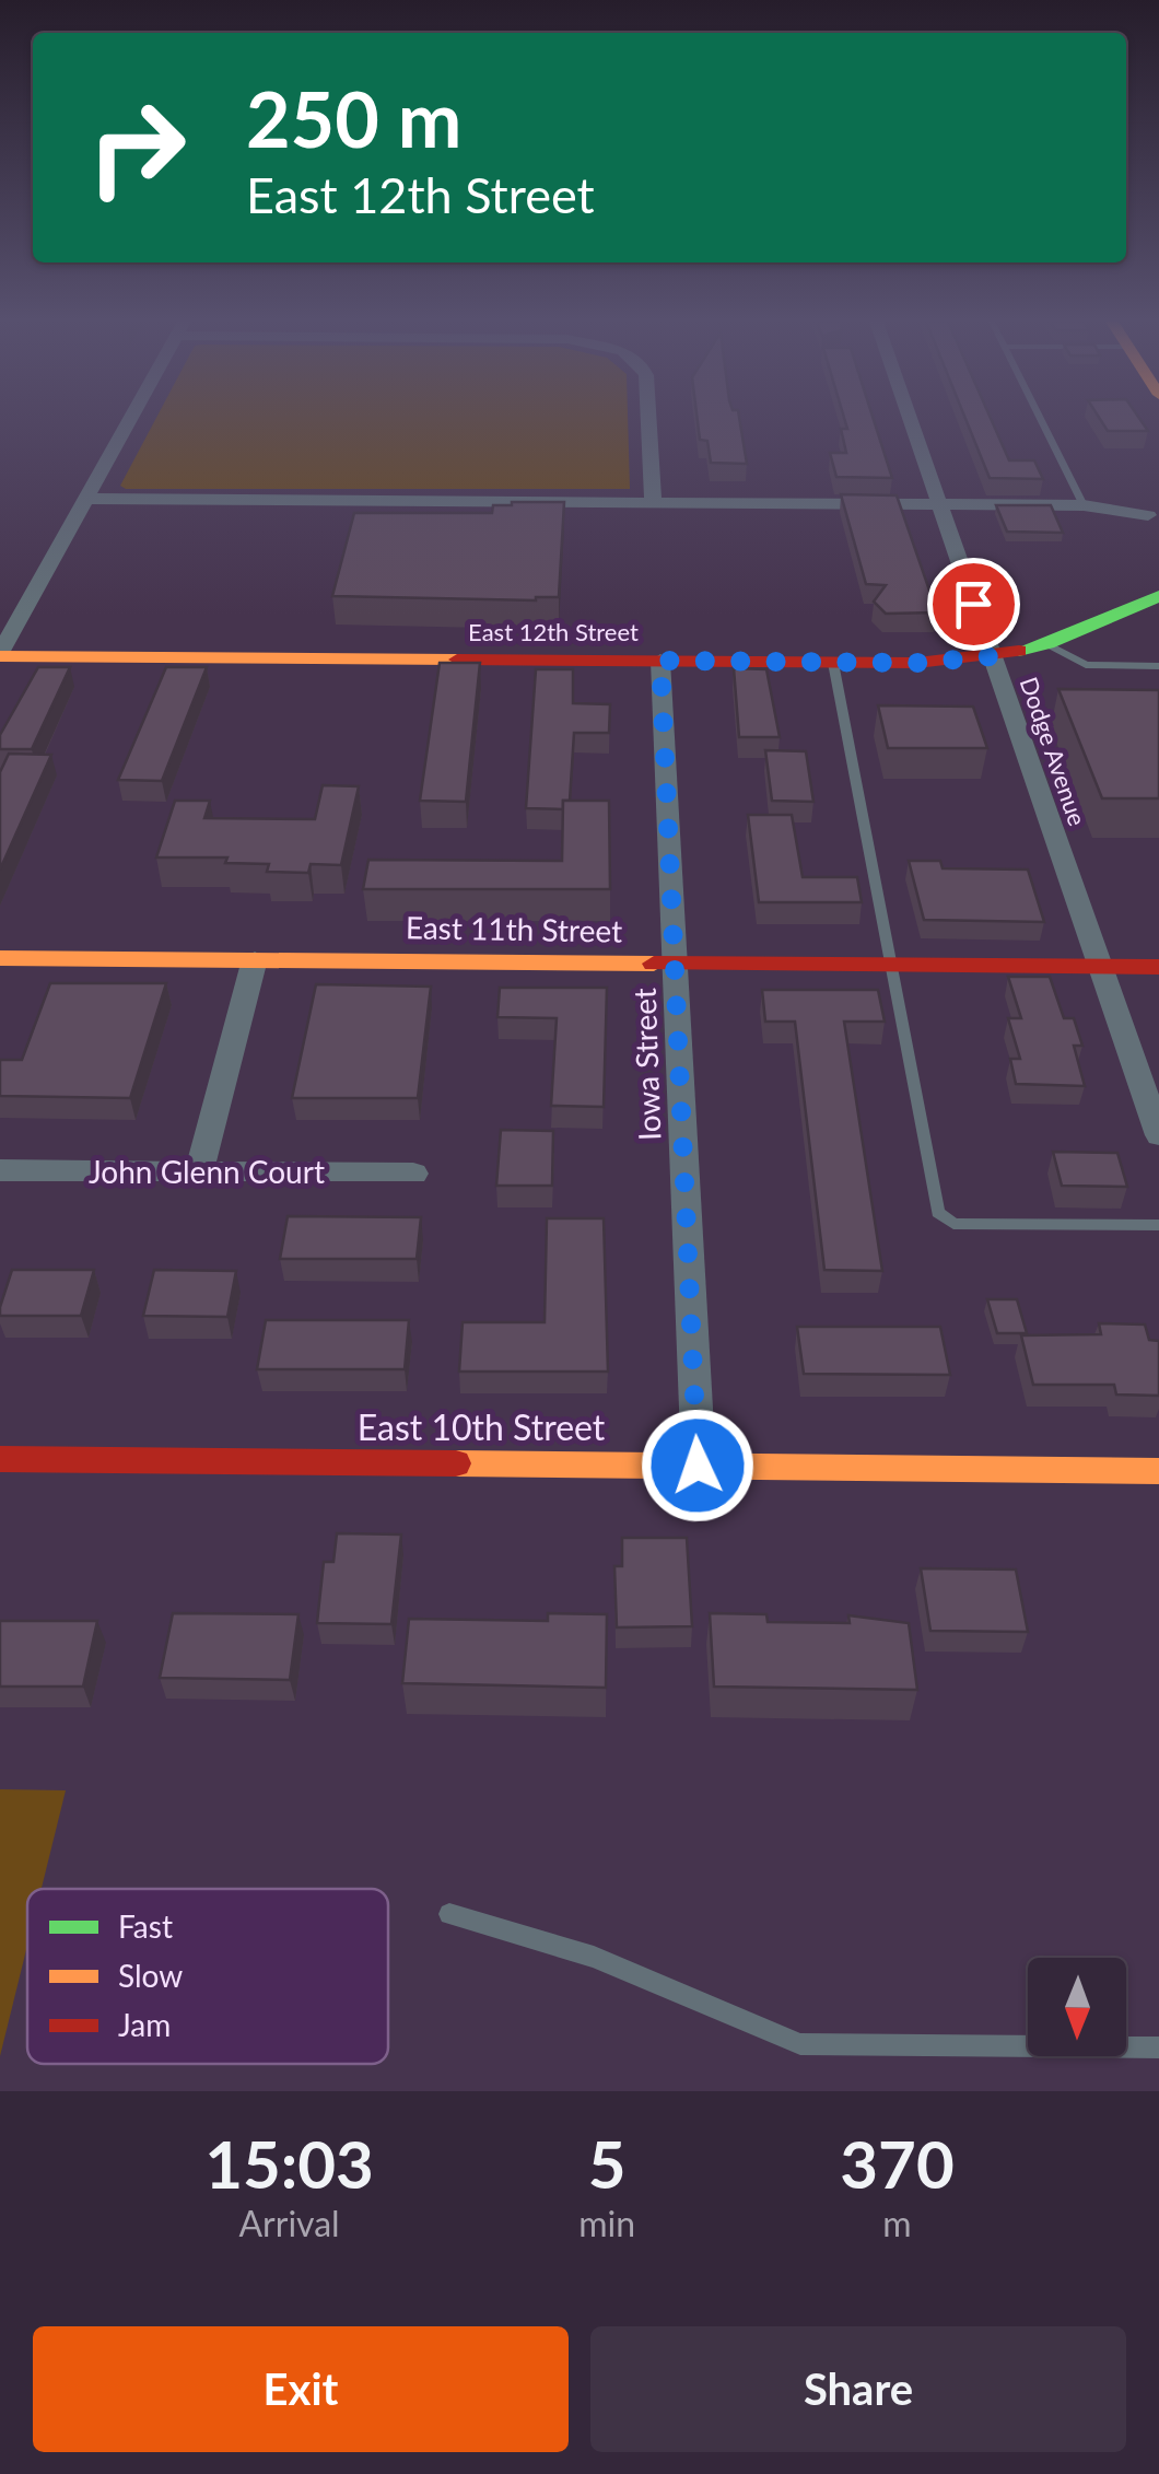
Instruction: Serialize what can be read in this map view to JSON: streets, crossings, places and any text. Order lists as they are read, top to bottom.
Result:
{
  "streets": {
    "street": [
      "East 12th Street",
      "Dodge Avenue",
      "East 11th Street",
      "Iowa Street",
      "John Glenn Court",
      "East 10th Street"
    ]
  },
  "crossings": [
    ["East 12th Street", "Dodge Avenue"],
    ["East 12th Street", "Iowa Street"],
    ["Dodge Avenue", "East 11th Street"],
    ["East 11th Street", "Iowa Street"],
    ["Iowa Street", "East 10th Street"]
  ],
  "legend": ["Fast", "Slow", "Jam"],
  "north": "bottom",
  "page": {
    "turn": ["250 m", "East 12th Street"],
    "eta": [
      "15:03",
      "Arrival",
      "5",
      "min",
      "370",
      "m"
    ],
    "buttons": ["Exit", "Share"]
  }
}
